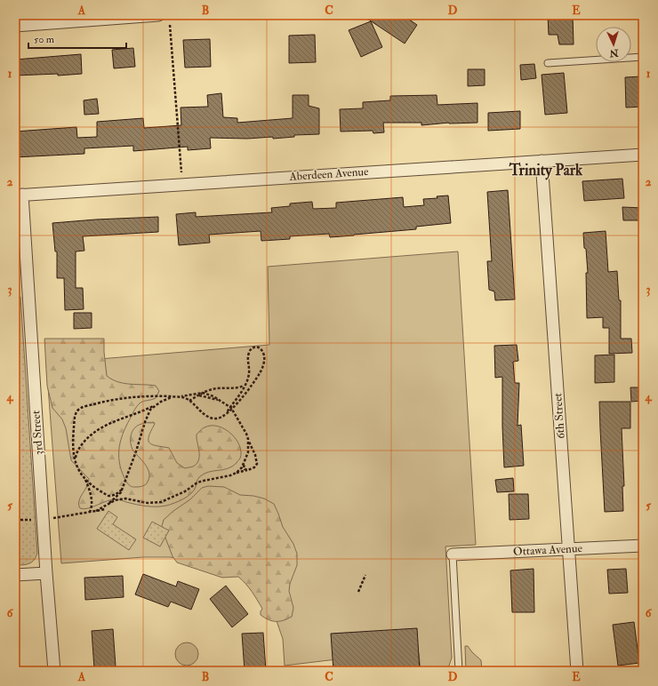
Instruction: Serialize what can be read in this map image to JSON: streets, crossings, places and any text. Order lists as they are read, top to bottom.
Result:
{
  "streets": {
    "street": [
      "Aberdeen Avenue",
      "6th Street",
      "3rd Street",
      "Ottawa Avenue"
    ]
  },
  "crossings": [
    ["Aberdeen Avenue", "6th Street"],
    ["Aberdeen Avenue", "3rd Street"],
    ["6th Street", "Ottawa Avenue"]
  ],
  "districts": ["Trinity Park"],
  "scale_bar": "50 m",
  "north": "bottom",
  "grid": {
    "columns": [
      "A",
      "B",
      "C",
      "D",
      "E"
    ],
    "rows": [
      "1",
      "2",
      "3",
      "4",
      "5",
      "6"
    ]
  }
}
